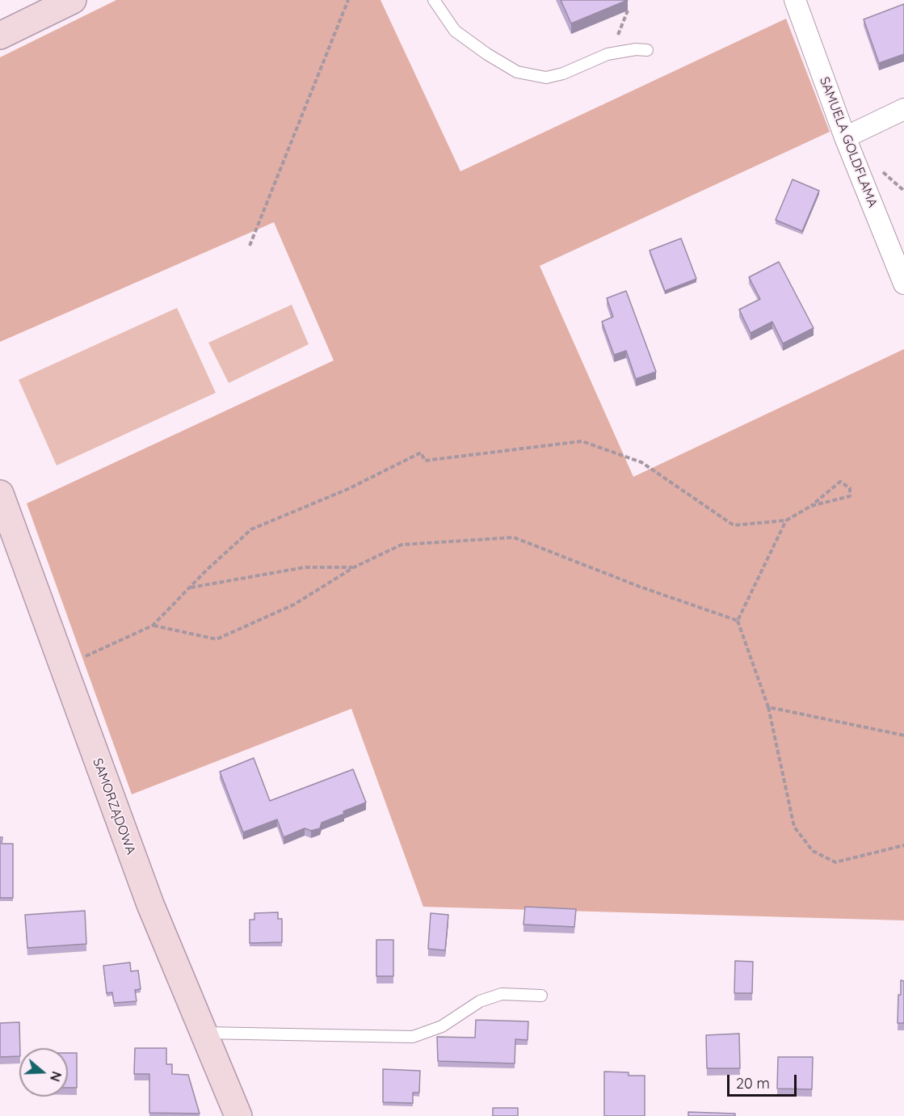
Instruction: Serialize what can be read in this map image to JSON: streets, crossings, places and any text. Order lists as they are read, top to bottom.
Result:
{
  "streets": {
    "street": ["SAMUELA GOLDFLAMA", "SAMORZĄDOWA"]
  },
  "scale_bar": "20 m",
  "north": "right"
}
